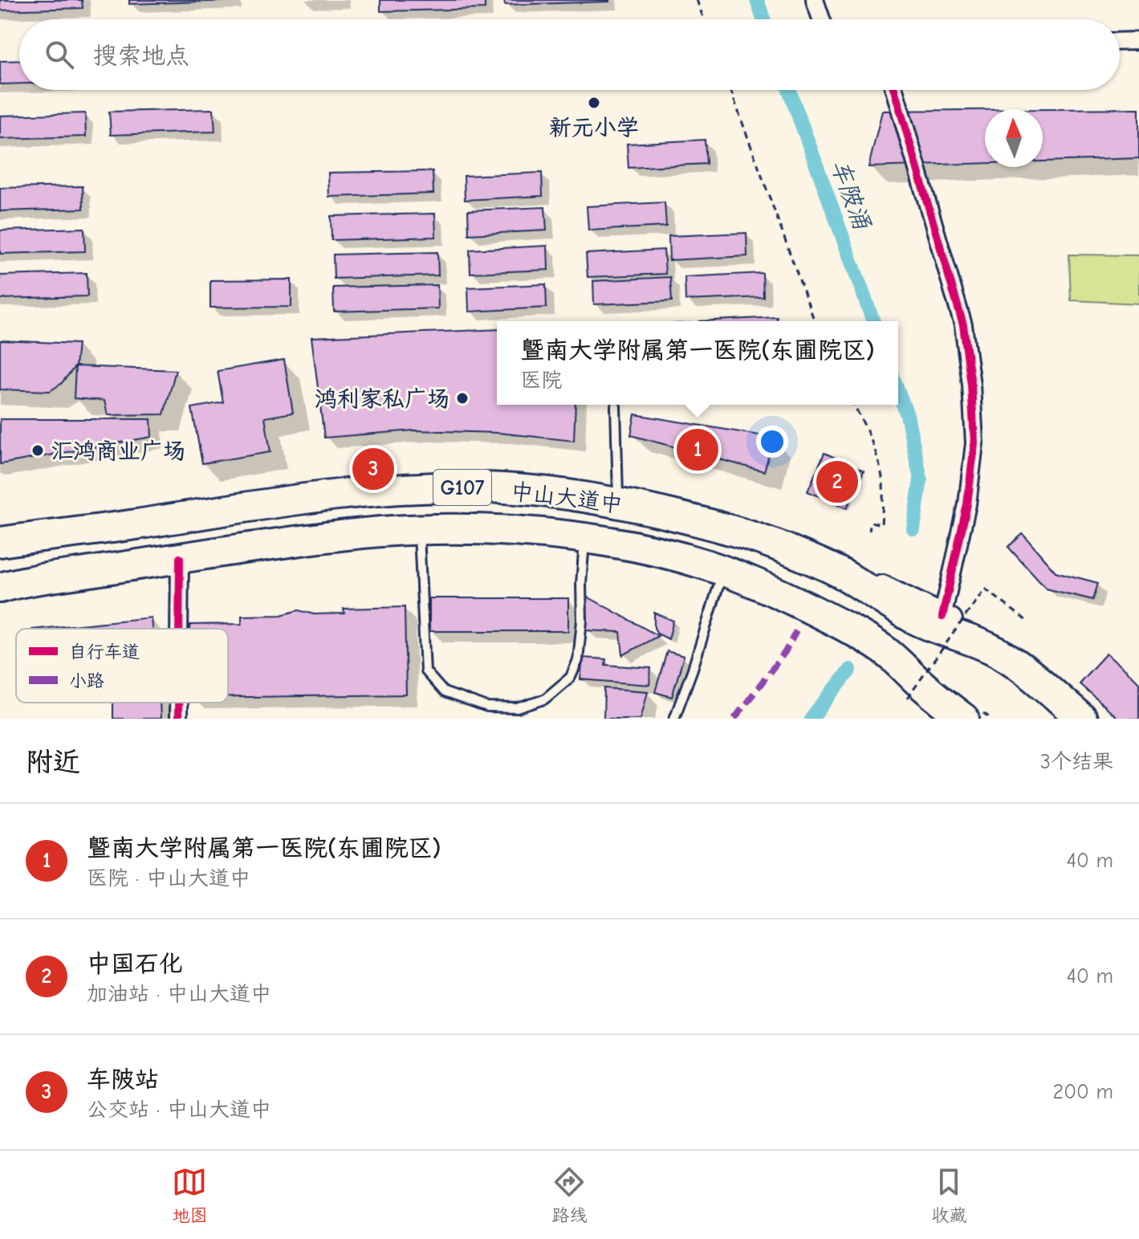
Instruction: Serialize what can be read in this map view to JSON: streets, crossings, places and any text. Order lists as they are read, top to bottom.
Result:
{
  "streets": {
    "highway": ["G107", "中山大道中"]
  },
  "water": ["车陂涌"],
  "places": ["新元小学", "鸿利家私广场", "汇鸿商业广场"],
  "legend": ["自行车道", "小路"],
  "north": "top",
  "page": {
    "search": "搜索地点",
    "popup": ["暨南大学附属第一医院(东圃院区)", "医院"],
    "pins": ["1", "3", "2"],
    "heading": ["附近", "3个结果"],
    "list": [
      {
        "mark": "1",
        "name": "暨南大学附属第一医院(东圃院区)",
        "note": "医院 · 中山大道中",
        "value": "40 m"
      },
      {
        "mark": "2",
        "name": "中国石化",
        "note": "加油站 · 中山大道中",
        "value": "40 m"
      },
      {
        "mark": "3",
        "name": "车陂站",
        "note": "公交站 · 中山大道中",
        "value": "200 m"
      }
    ],
    "nav": ["地图", "路线", "收藏"]
  }
}
